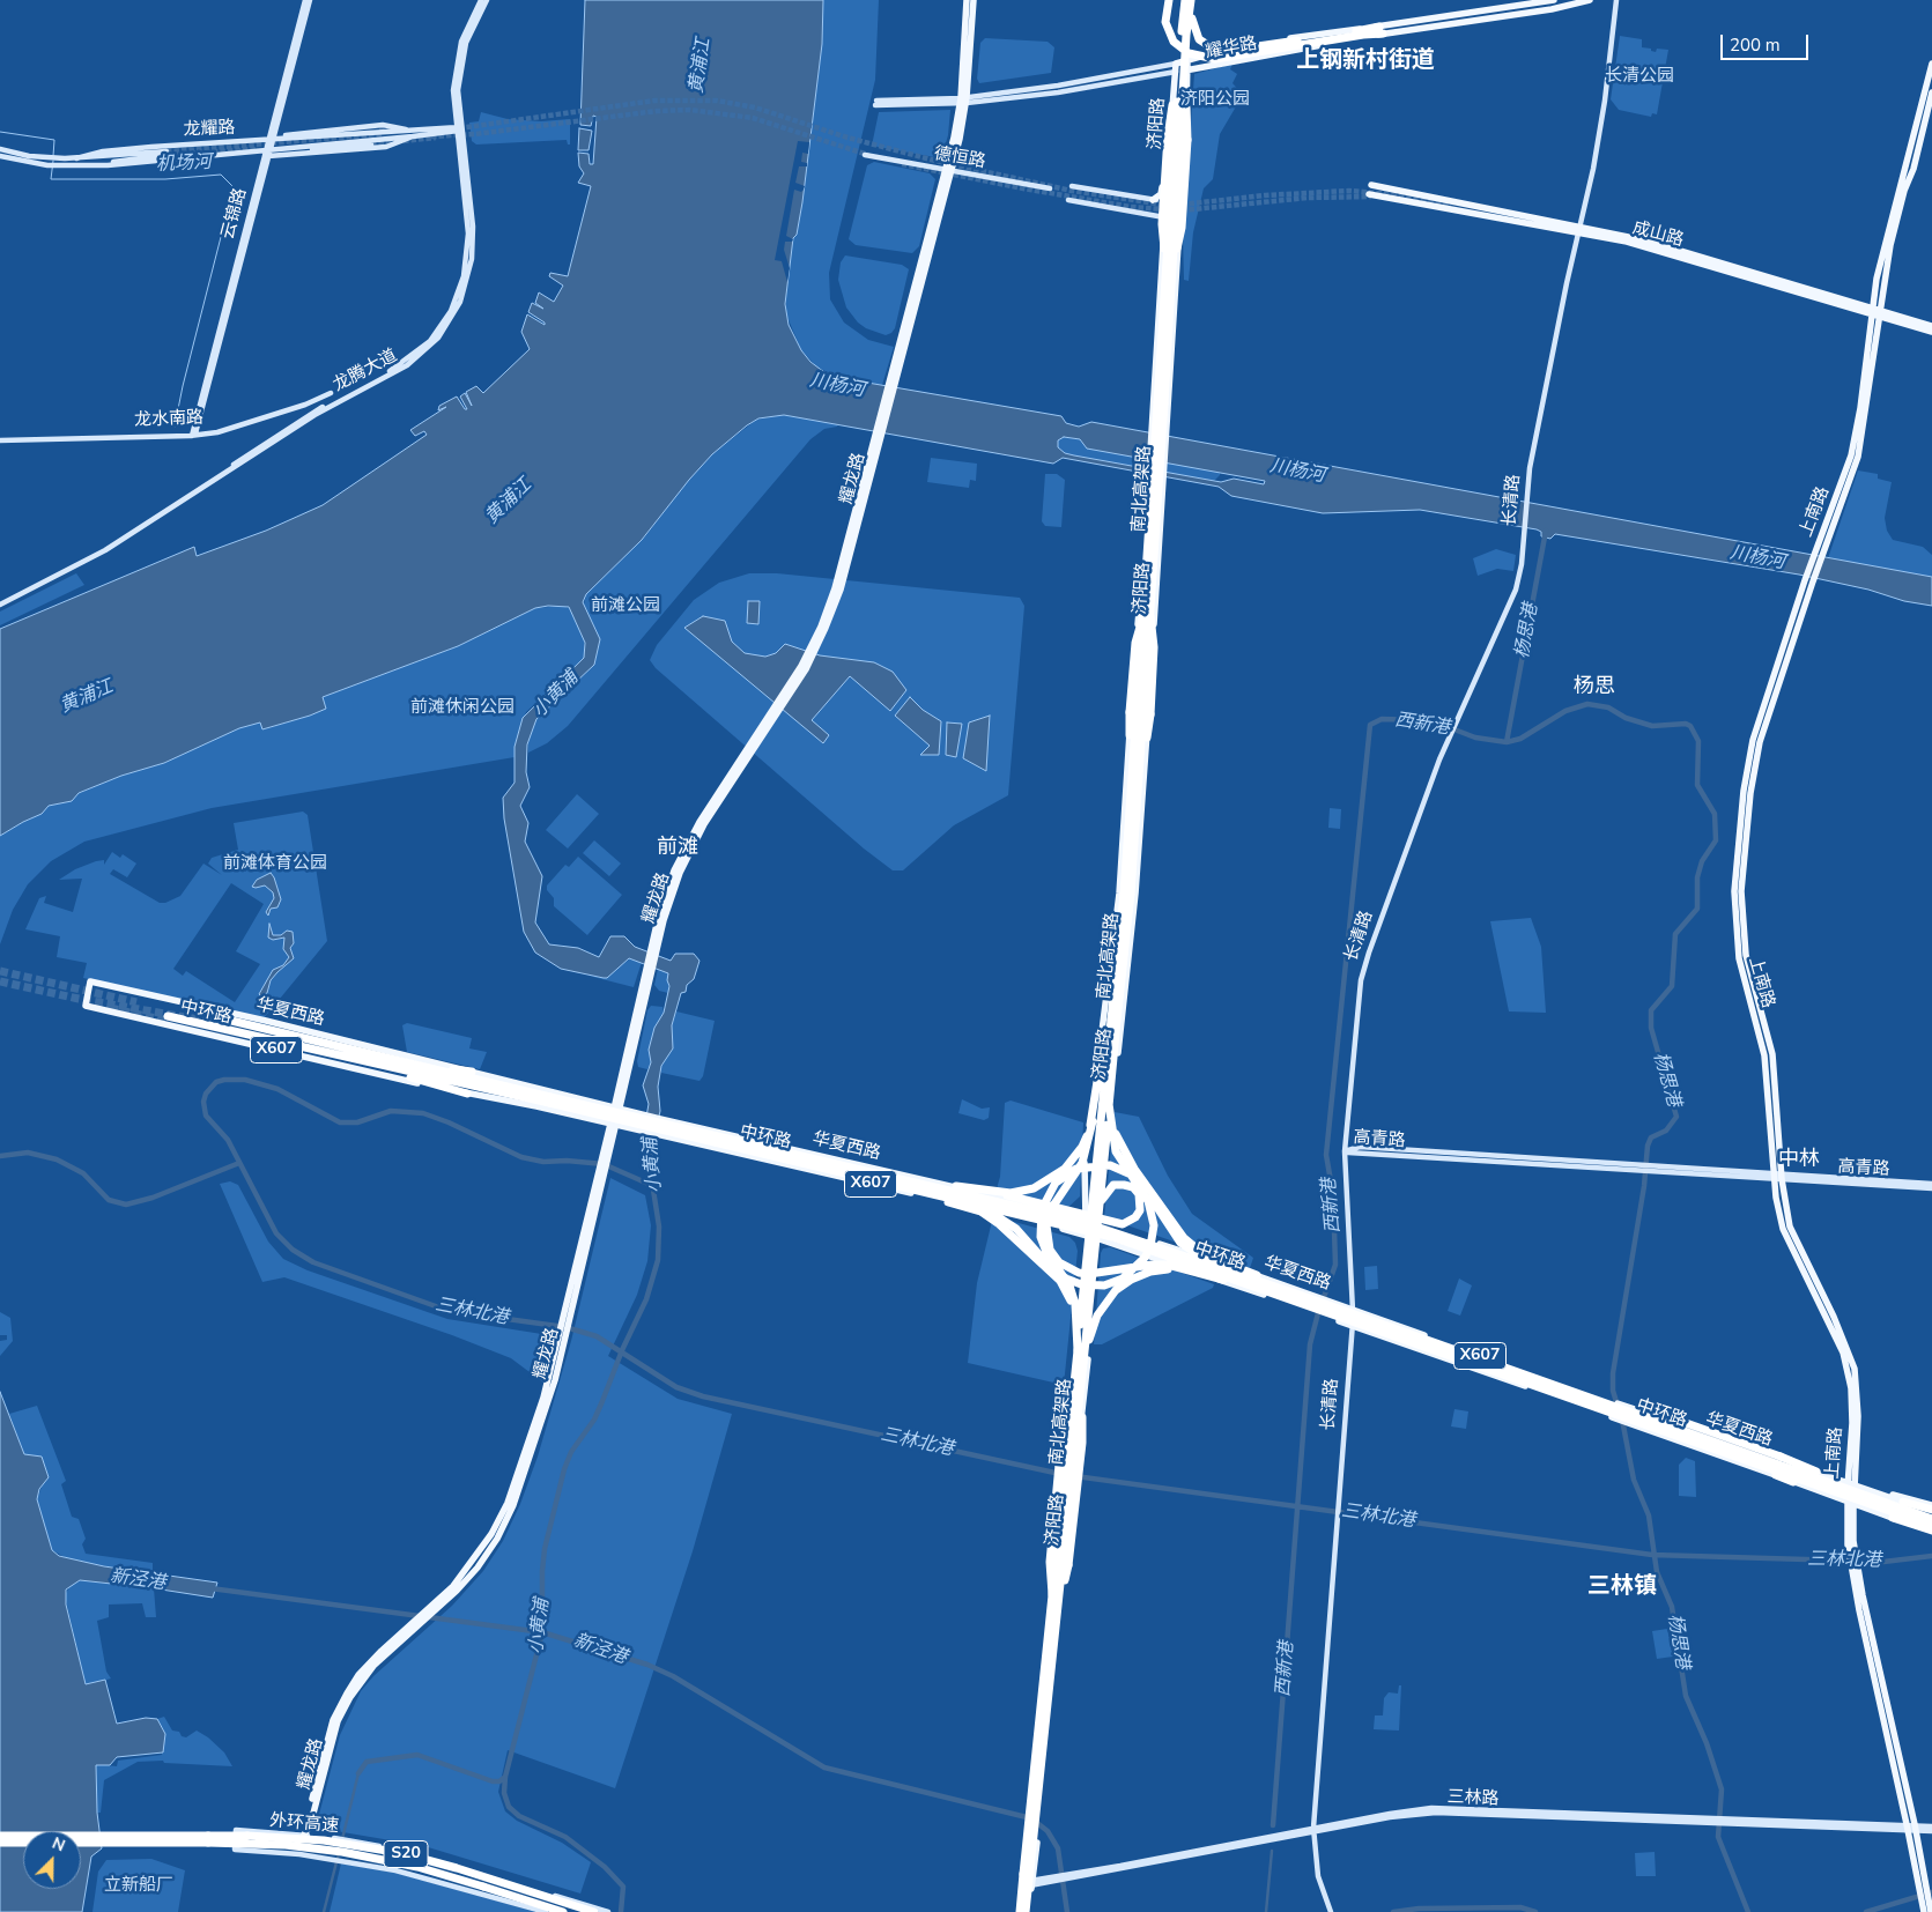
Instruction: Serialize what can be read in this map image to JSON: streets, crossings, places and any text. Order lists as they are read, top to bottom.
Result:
{
  "streets": {
    "highway": [
      "南北高架路",
      "中环路",
      "外环高速",
      "S20"
    ],
    "main road": [
      "耀华路",
      "济阳路",
      "龙耀路",
      "德恒路",
      "云锦路",
      "成山路",
      "龙腾大道",
      "龙水南路",
      "耀龙路",
      "长清路",
      "上南路",
      "华夏西路",
      "X607",
      "高青路",
      "三林路"
    ]
  },
  "crossings": [
    ["耀华路", "济阳路"],
    ["耀华路", "耀龙路"],
    ["济阳路", "南北高架路"],
    ["济阳路", "华夏西路"],
    ["济阳路", "三林路"],
    ["龙耀路", "云锦路"],
    ["龙耀路", "龙腾大道"],
    ["德恒路", "耀龙路"],
    ["云锦路", "龙水南路"],
    ["成山路", "长清路"],
    ["成山路", "上南路"],
    ["耀龙路", "华夏西路"],
    ["长清路", "华夏西路"],
    ["长清路", "高青路"],
    ["长清路", "三林路"],
    ["上南路", "华夏西路"],
    ["上南路", "高青路"],
    ["上南路", "三林路"],
    ["中环路", "华夏西路"]
  ],
  "districts": [
    "上钢新村街道",
    "杨思",
    "前滩",
    "中林",
    "三林镇"
  ],
  "water": [
    "黄浦江",
    "机场河",
    "川杨河",
    "杨思港",
    "小黄浦",
    "西新港",
    "三林北港",
    "新泾港"
  ],
  "parks": [
    "长清公园",
    "济阳公园",
    "前滩公园",
    "前滩休闲公园",
    "前滩体育公园",
    "立新船厂"
  ],
  "scale_bar": "200 m",
  "north": "top right"
}
